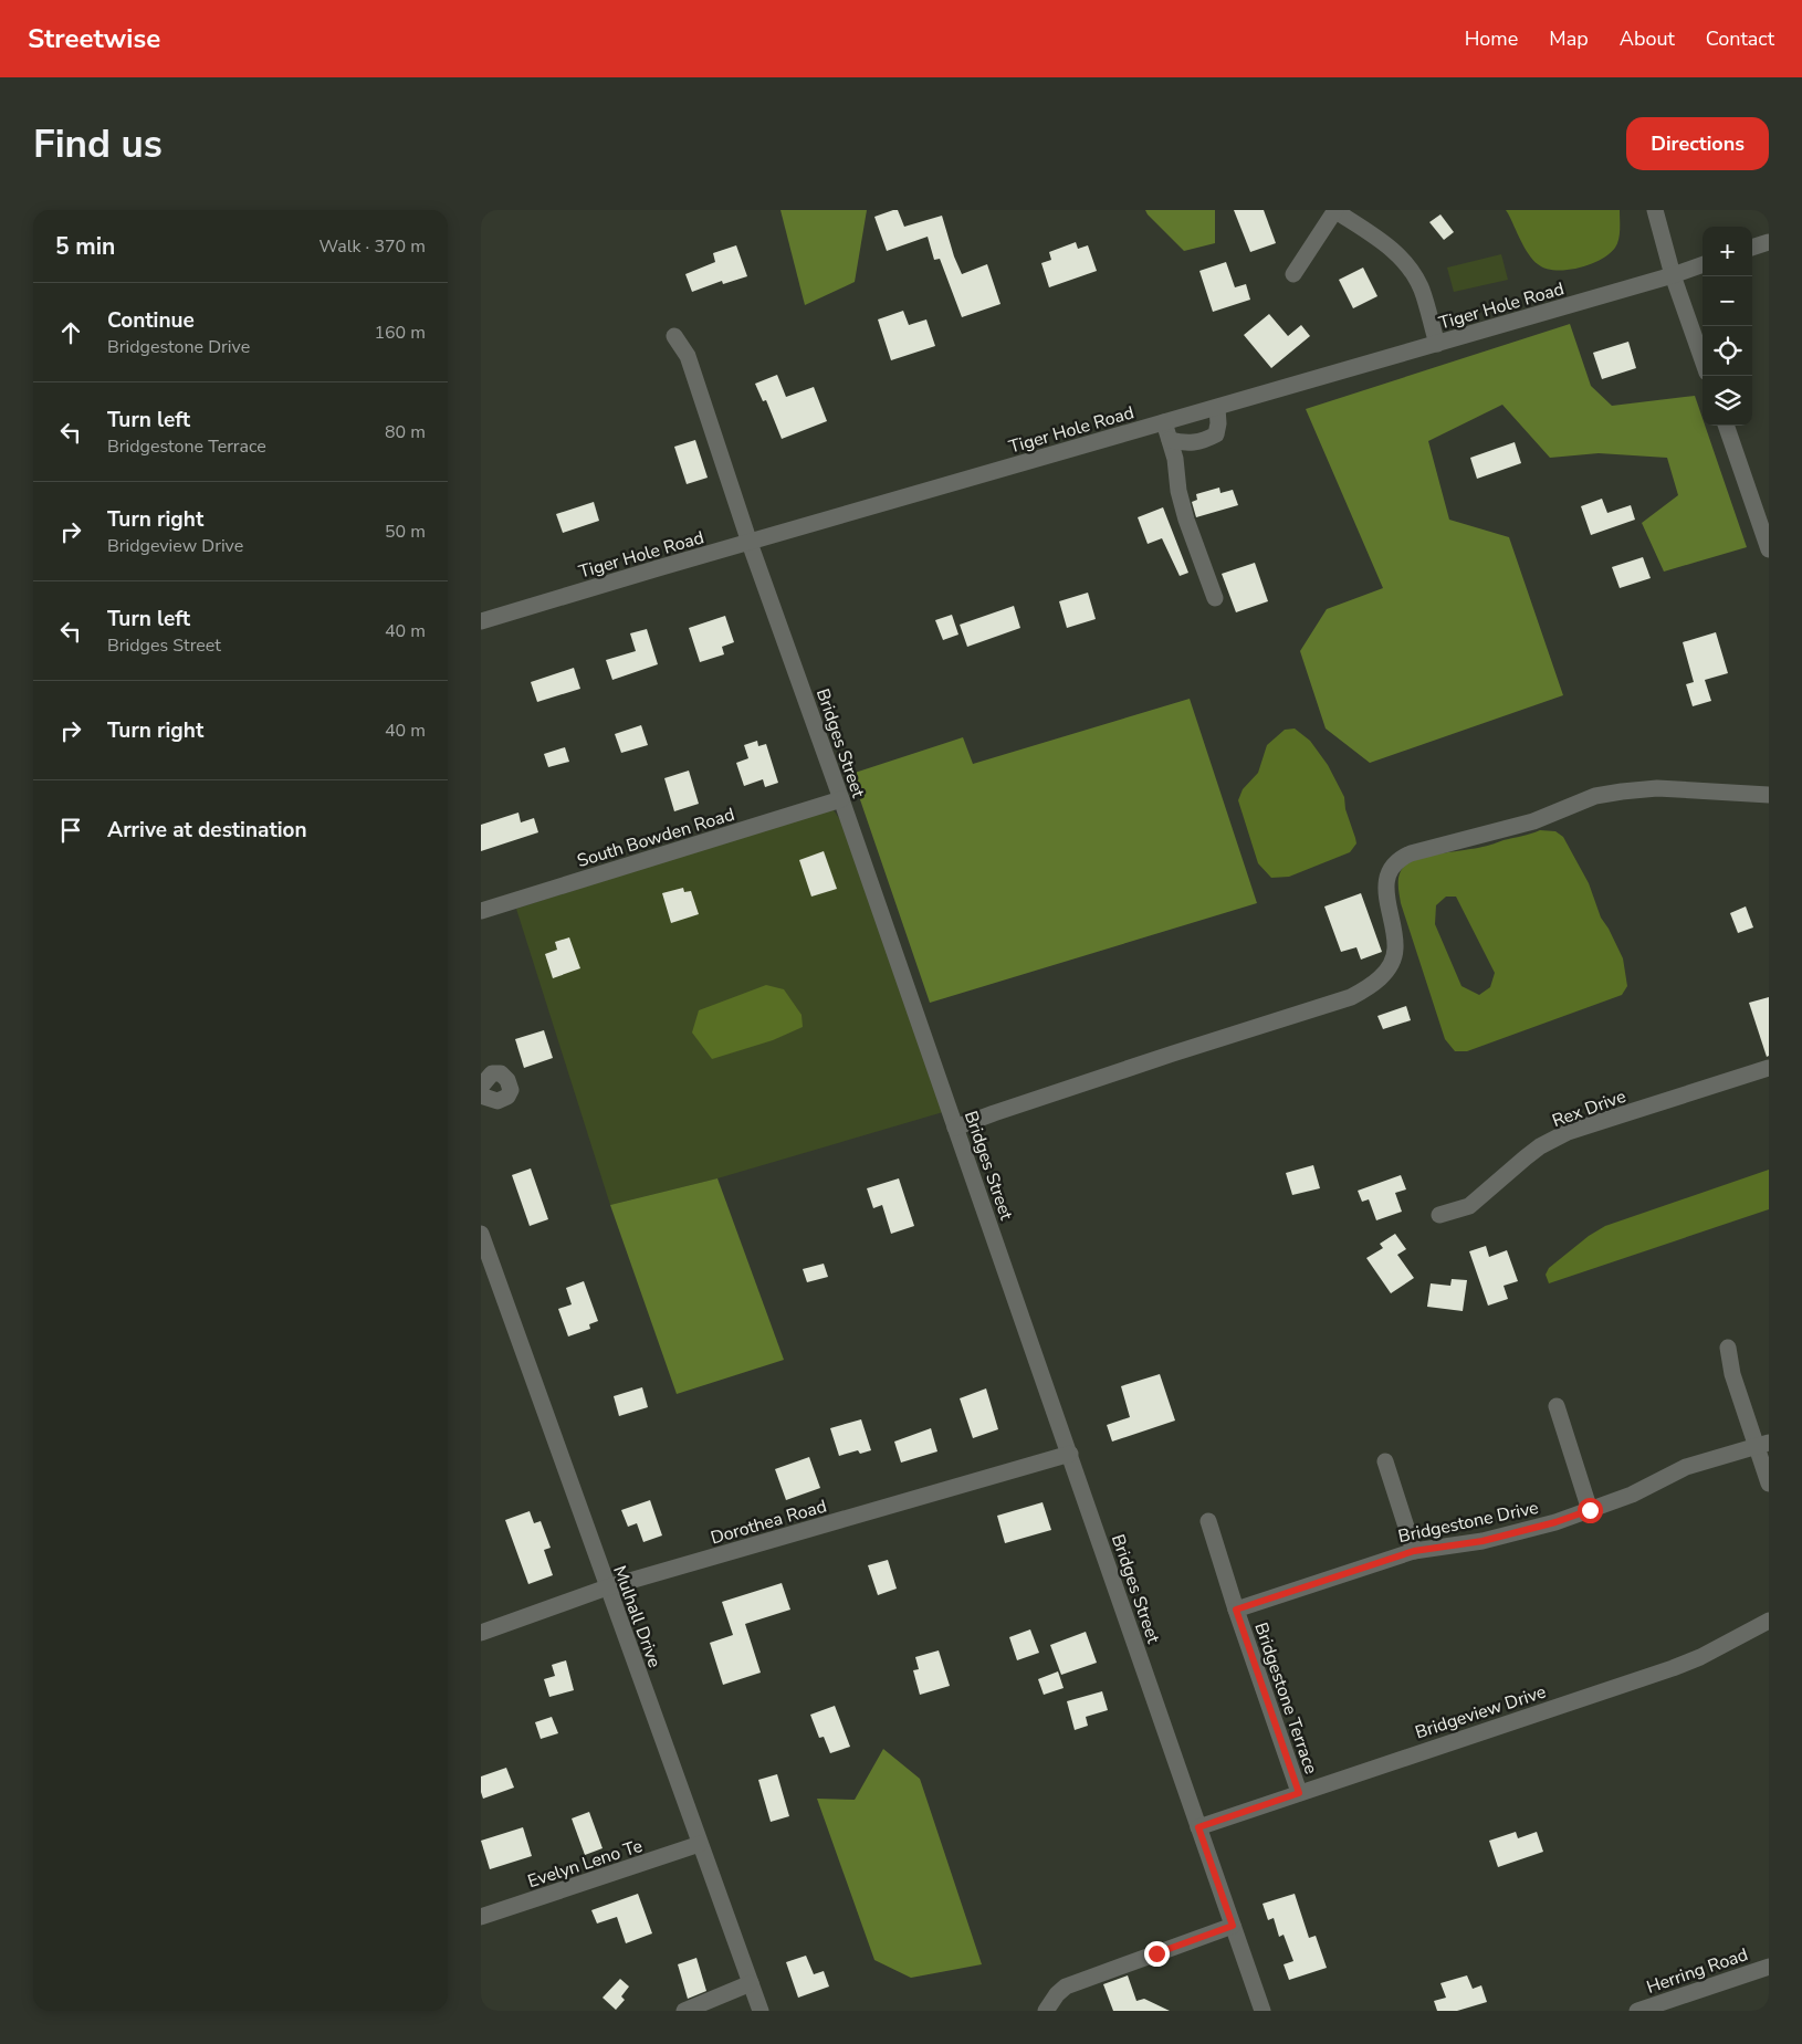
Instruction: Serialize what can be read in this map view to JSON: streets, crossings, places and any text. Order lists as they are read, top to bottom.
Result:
{
  "streets": {
    "street": [
      "Tiger Hole Road",
      "Bridges Street",
      "South Bowden Road",
      "Rex Drive",
      "Dorothea Road",
      "Bridgestone Drive",
      "Mulhall Drive",
      "Bridgestone Terrace",
      "Bridgeview Drive",
      "Evelyn Leno Te",
      "Herring Road"
    ]
  },
  "crossings": [
    ["Tiger Hole Road", "Bridges Street"],
    ["Bridges Street", "South Bowden Road"],
    ["Bridges Street", "Dorothea Road"],
    ["Bridges Street", "Bridgeview Drive"],
    ["Dorothea Road", "Mulhall Drive"],
    ["Bridgestone Drive", "Bridgestone Terrace"],
    ["Mulhall Drive", "Evelyn Leno Te"],
    ["Bridgestone Terrace", "Bridgeview Drive"]
  ],
  "page": {
    "header": "Streetwise",
    "nav": [
      "Home",
      "Map",
      "About",
      "Contact"
    ],
    "buttons": "Directions",
    "title": "Find us",
    "heading": ["5 min", "Walk · 370 m"],
    "map_buttons": ["+", "−"],
    "list": [
      ["Continue", "Bridgestone Drive", "160 m"],
      ["Turn left", "Bridgestone Terrace", "80 m"],
      ["Turn right", "Bridgeview Drive", "50 m"],
      ["Turn left", "Bridges Street", "40 m"],
      ["Turn right", "40 m"],
      "Arrive at destination"
    ]
  }
}
